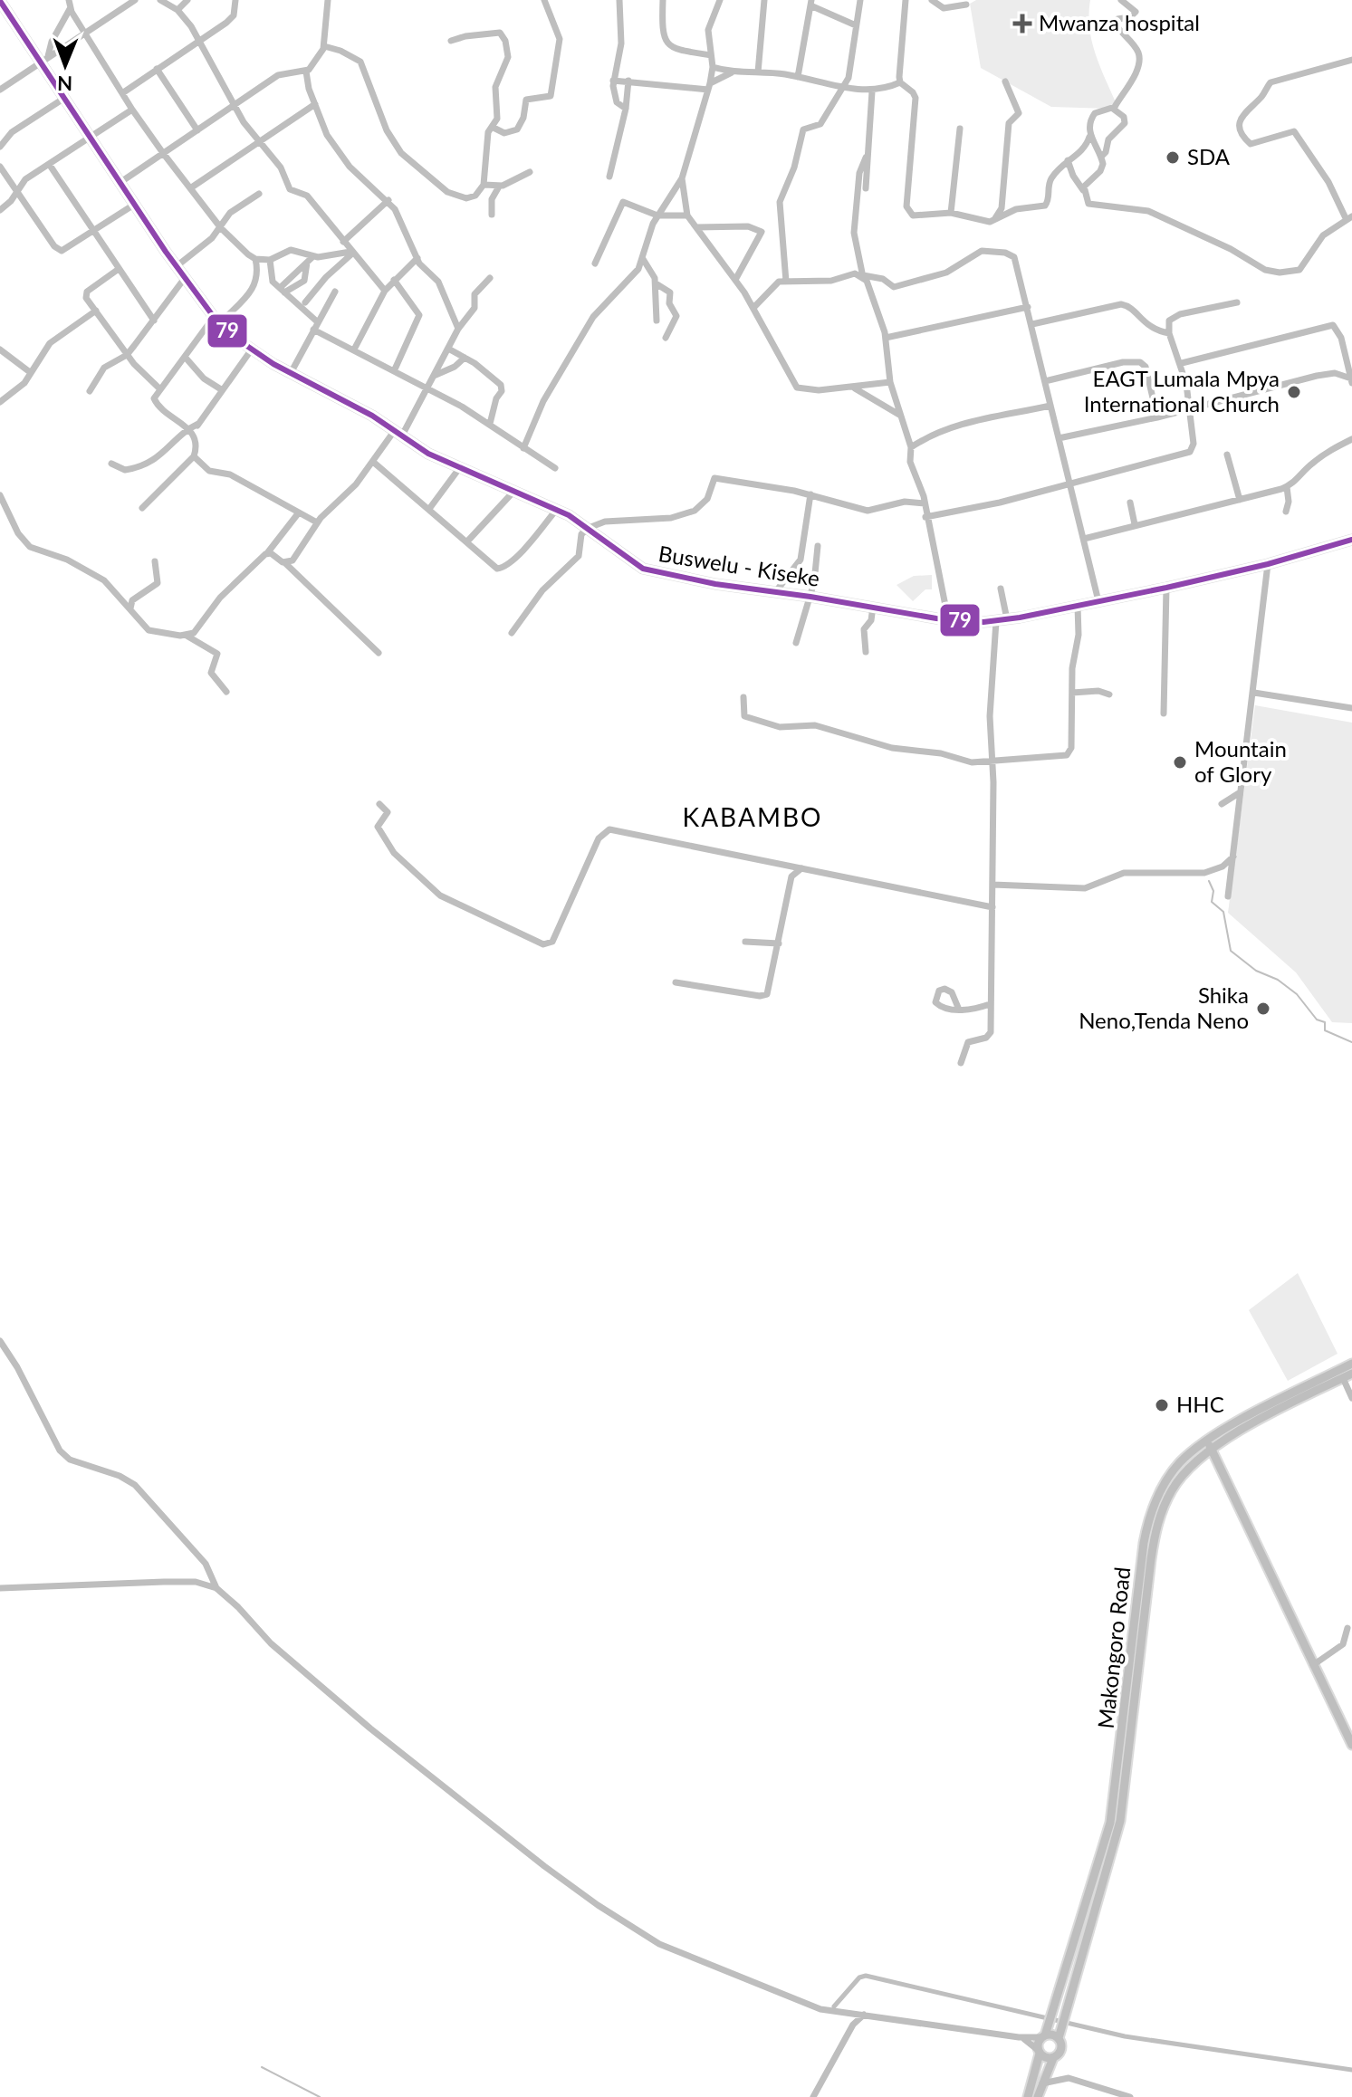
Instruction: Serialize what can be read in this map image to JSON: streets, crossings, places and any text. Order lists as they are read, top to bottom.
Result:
{
  "streets": {
    "main road": ["Buswelu - Kiseke", "Makongoro Road"]
  },
  "districts": ["KABAMBO"],
  "places": {
    "health": ["Mwanza hospital"],
    "other": [
      "SDA",
      "EAGT Lumala Mpya International Church",
      "Mountain of Glory",
      "Shika Neno,Tenda Neno",
      "HHC"
    ]
  },
  "lines": ["transit line 79"],
  "north": "bottom"
}
